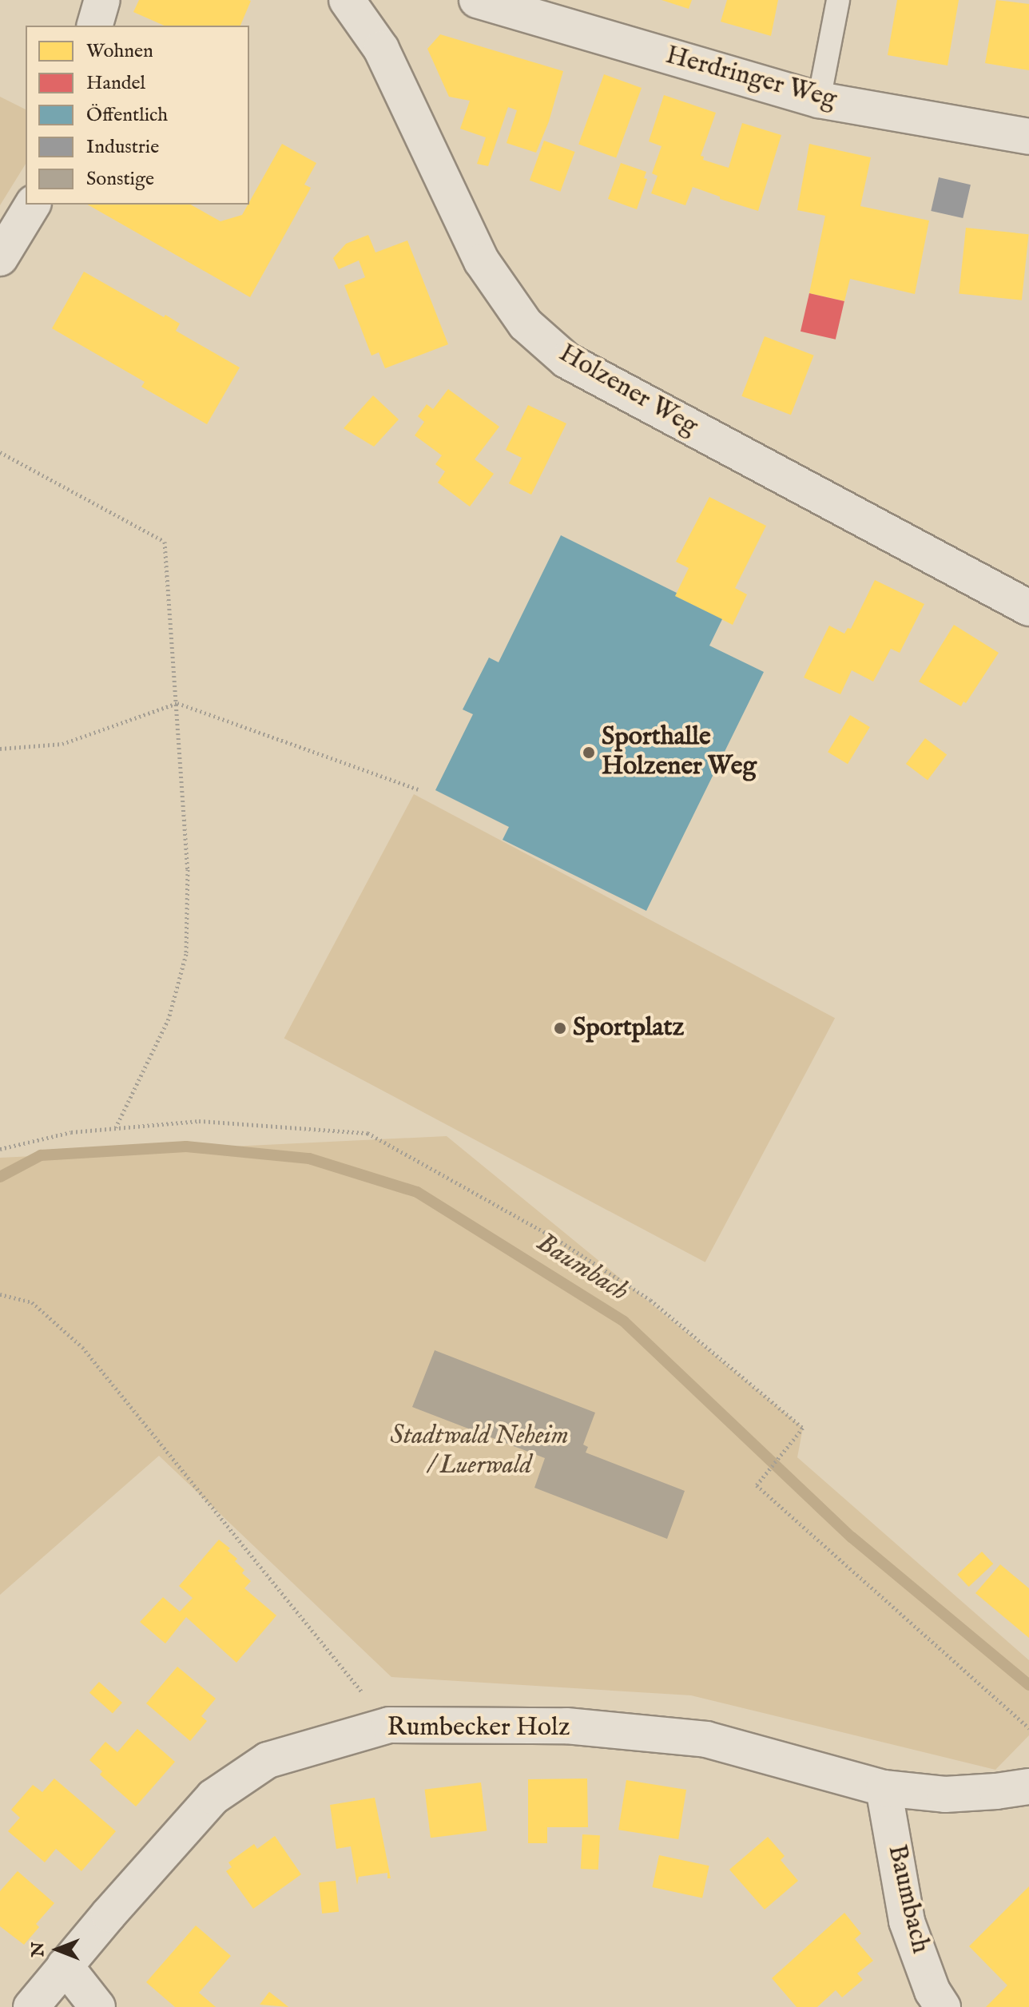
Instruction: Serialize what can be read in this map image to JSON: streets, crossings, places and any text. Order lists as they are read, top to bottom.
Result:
{
  "streets": {
    "main road": [
      "Herdringer Weg",
      "Holzener Weg",
      "Rumbecker Holz",
      "Baumbach"
    ]
  },
  "crossings": [
    ["Rumbecker Holz", "Baumbach"]
  ],
  "water": ["Baumbach"],
  "parks": ["Stadtwald Neheim / Luerwald"],
  "places": ["Sporthalle Holzener Weg", "Sportplatz"],
  "legend": [
    "Wohnen",
    "Handel",
    "Öffentlich",
    "Industrie",
    "Sonstige"
  ],
  "north": "left"
}
